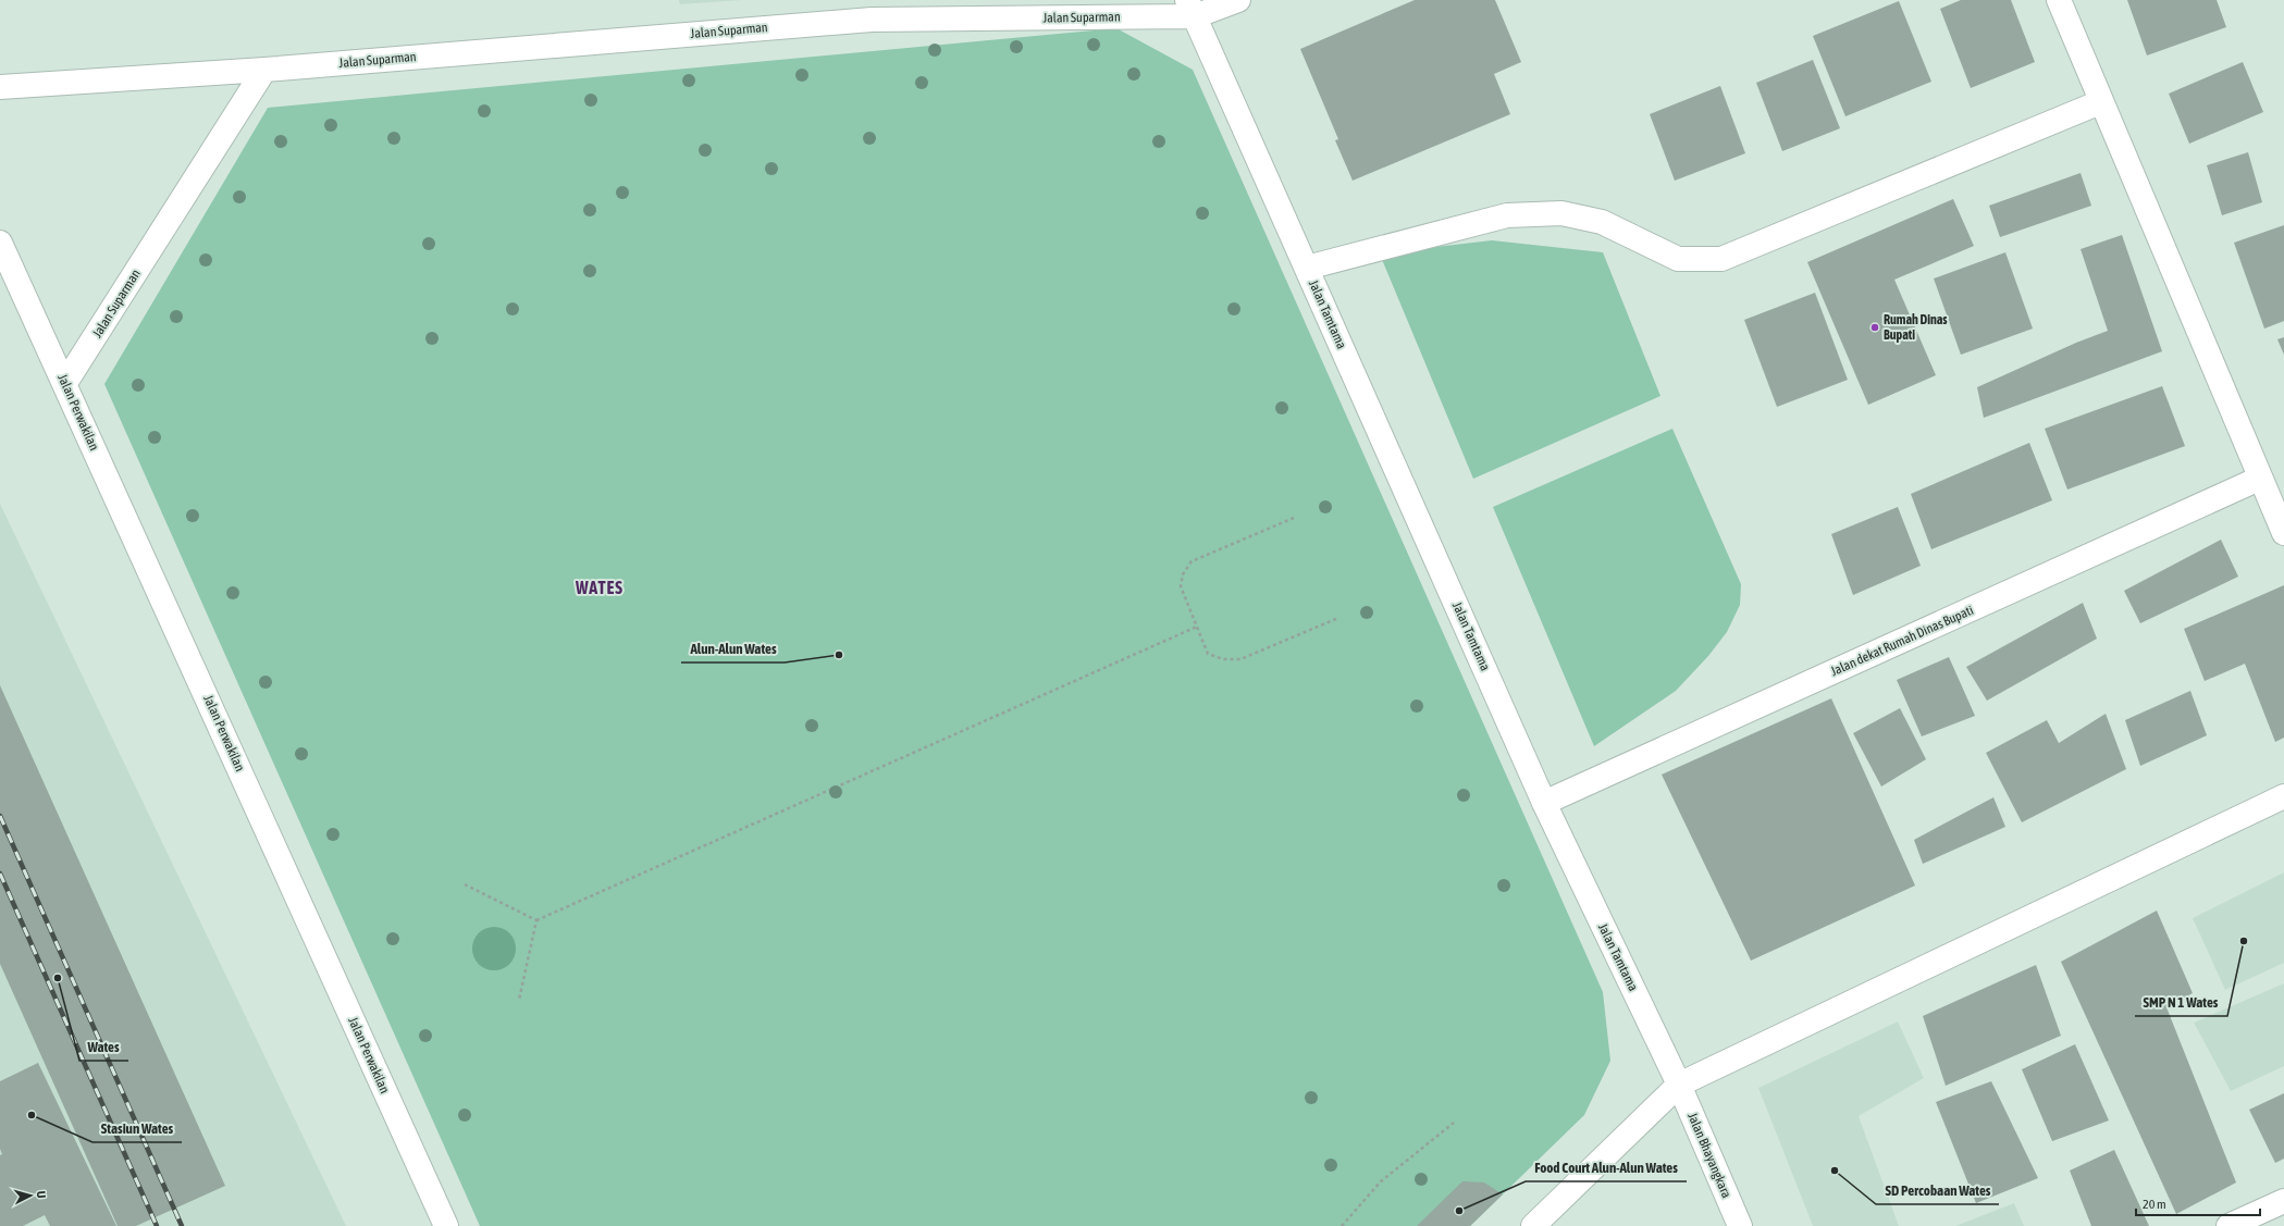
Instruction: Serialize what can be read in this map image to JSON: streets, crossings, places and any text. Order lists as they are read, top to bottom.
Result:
{
  "streets": {
    "street": [
      "Jalan Suparman",
      "Jalan Tamtama",
      "Jalan Perwakilan",
      "Jalan dekat Rumah Dinas Bupati",
      "Jalan Bhayangkara"
    ]
  },
  "crossings": [
    ["Jalan Suparman", "Jalan Tamtama"],
    ["Jalan Suparman", "Jalan Perwakilan"],
    ["Jalan Tamtama", "Jalan dekat Rumah Dinas Bupati"],
    ["Jalan Tamtama", "Jalan Bhayangkara"]
  ],
  "districts": ["WATES"],
  "places": [
    "Rumah Dinas Bupati",
    "Alun-Alun Wates",
    "SMP N 1 Wates",
    "Wates",
    "Stasiun Wates",
    "SD Percobaan Wates",
    "Food Court Alun-Alun Wates"
  ],
  "scale_bar": "20 m",
  "north": "right"
}
